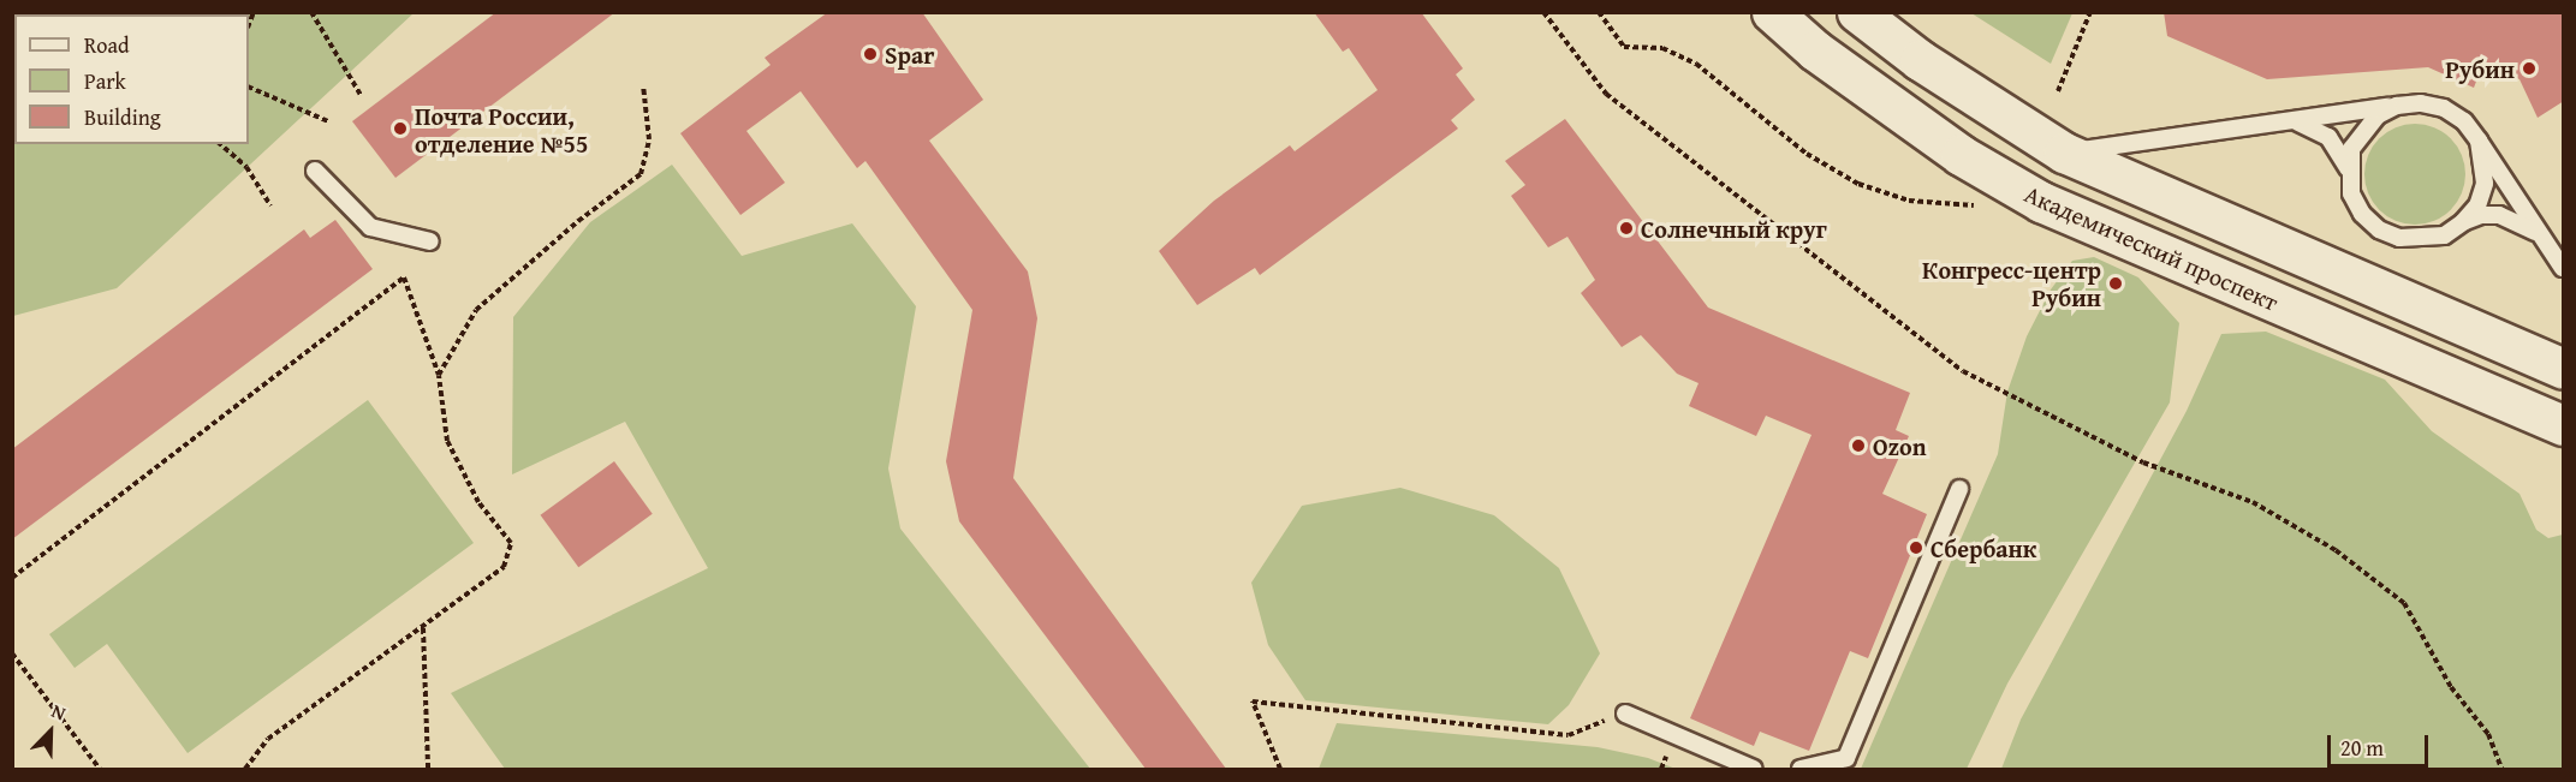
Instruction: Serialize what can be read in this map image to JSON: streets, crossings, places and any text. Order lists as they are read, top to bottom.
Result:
{
  "streets": {
    "main road": ["Академический проспект"]
  },
  "places": [
    "Spar",
    "Рубин",
    "Почта России, отделение №55",
    "Солнечный круг",
    "Конгресс-центр Рубин",
    "Ozon",
    "Сбербанк"
  ],
  "legend": ["Road", "Park", "Building"],
  "scale_bar": "20 m",
  "north": "top right"
}
